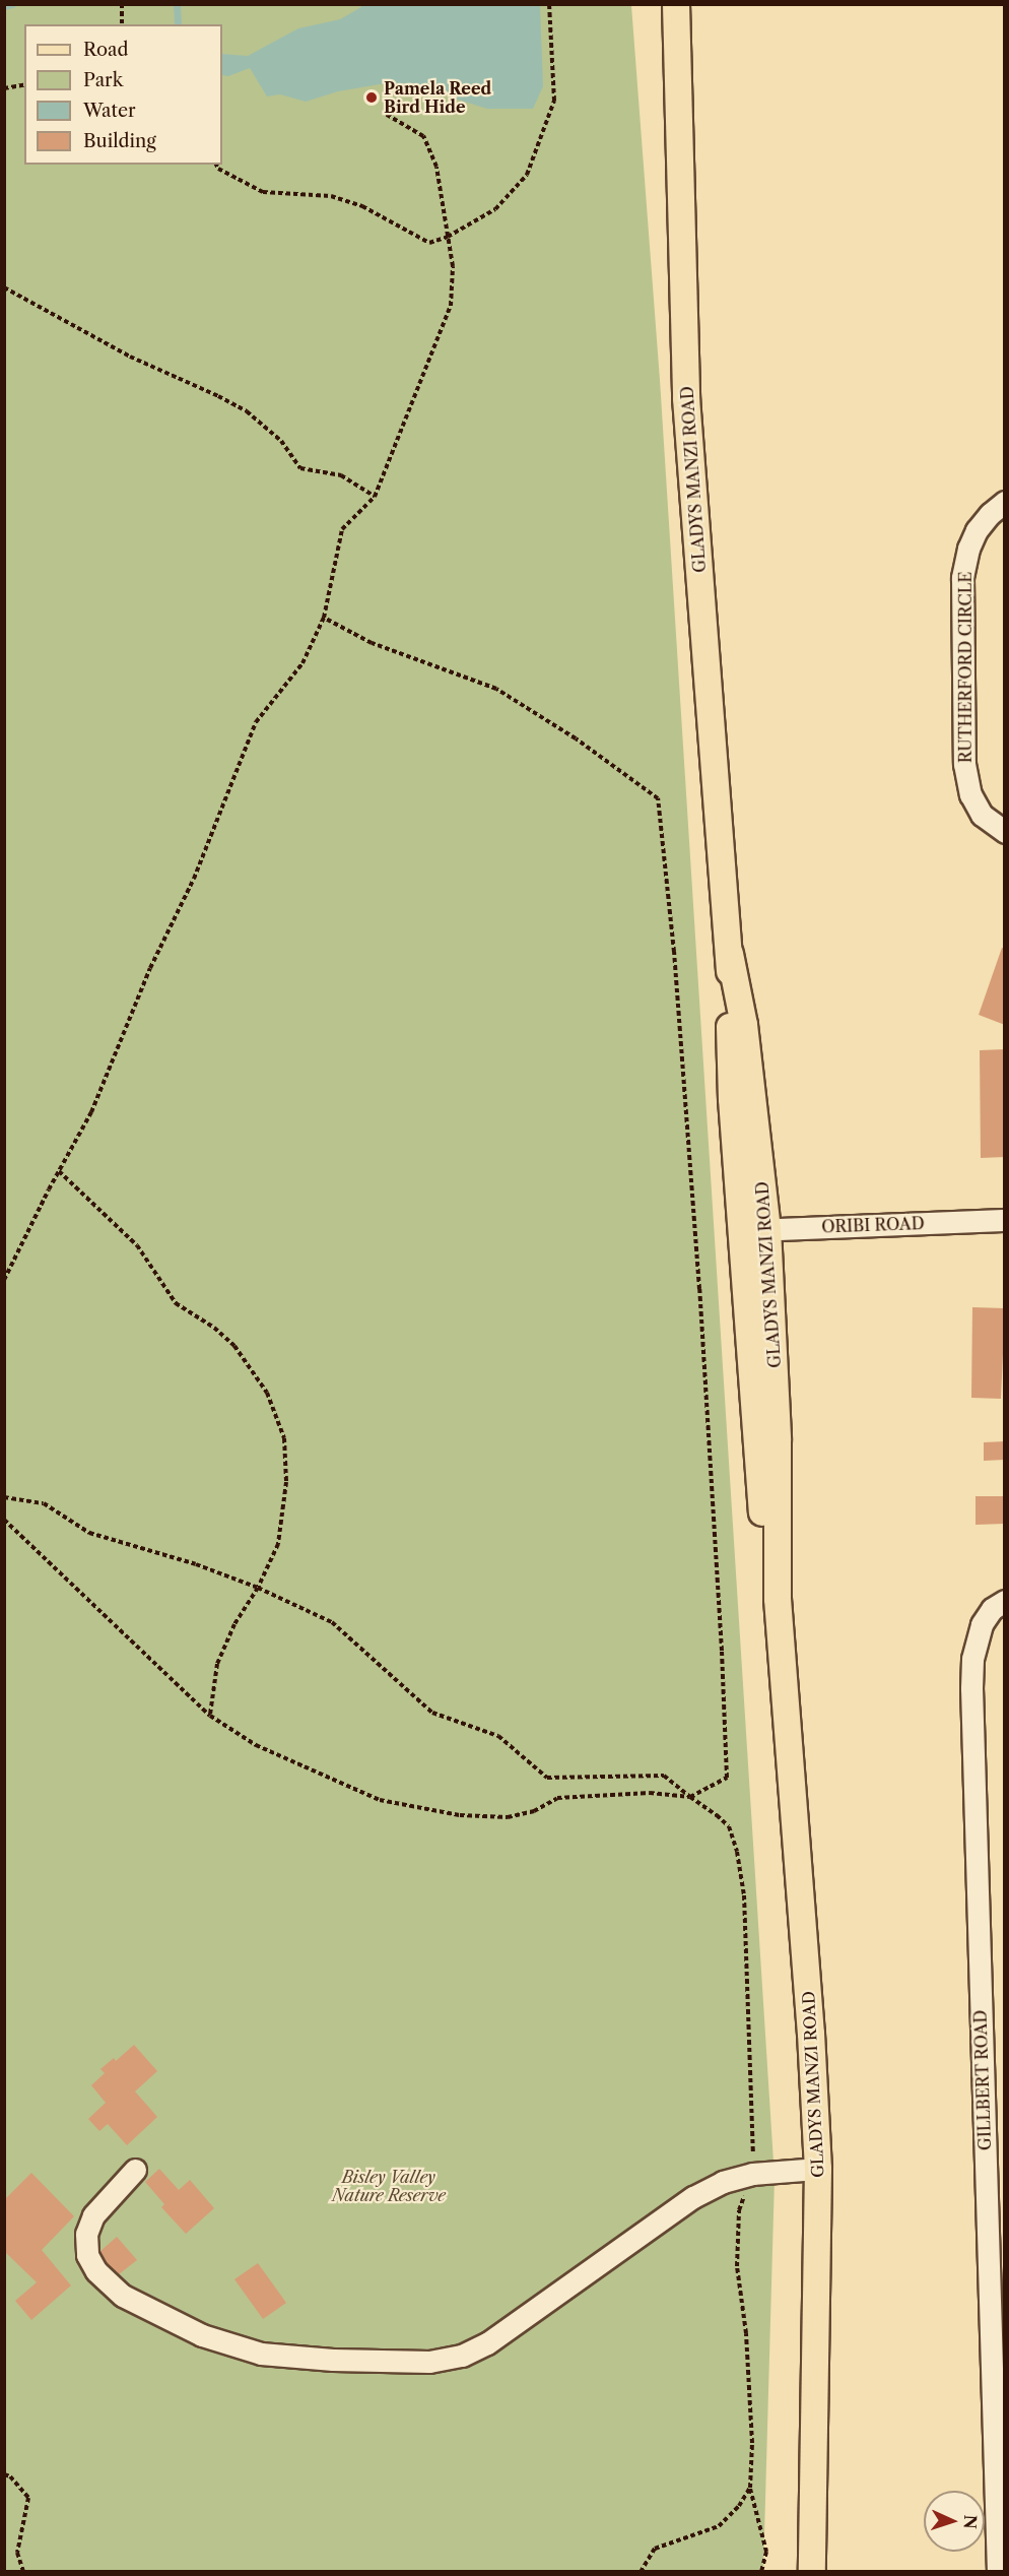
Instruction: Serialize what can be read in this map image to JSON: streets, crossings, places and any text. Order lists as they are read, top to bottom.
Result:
{
  "streets": {
    "main road": ["GLADYS MANZI ROAD"],
    "street": ["RUTHERFORD CIRCLE", "ORIBI ROAD", "GILLBERT ROAD"]
  },
  "crossings": [
    ["GLADYS MANZI ROAD", "ORIBI ROAD"]
  ],
  "parks": ["Bisley Valley Nature Reserve"],
  "places": ["Pamela Reed Bird Hide"],
  "legend": [
    "Road",
    "Park",
    "Water",
    "Building"
  ],
  "north": "right"
}
